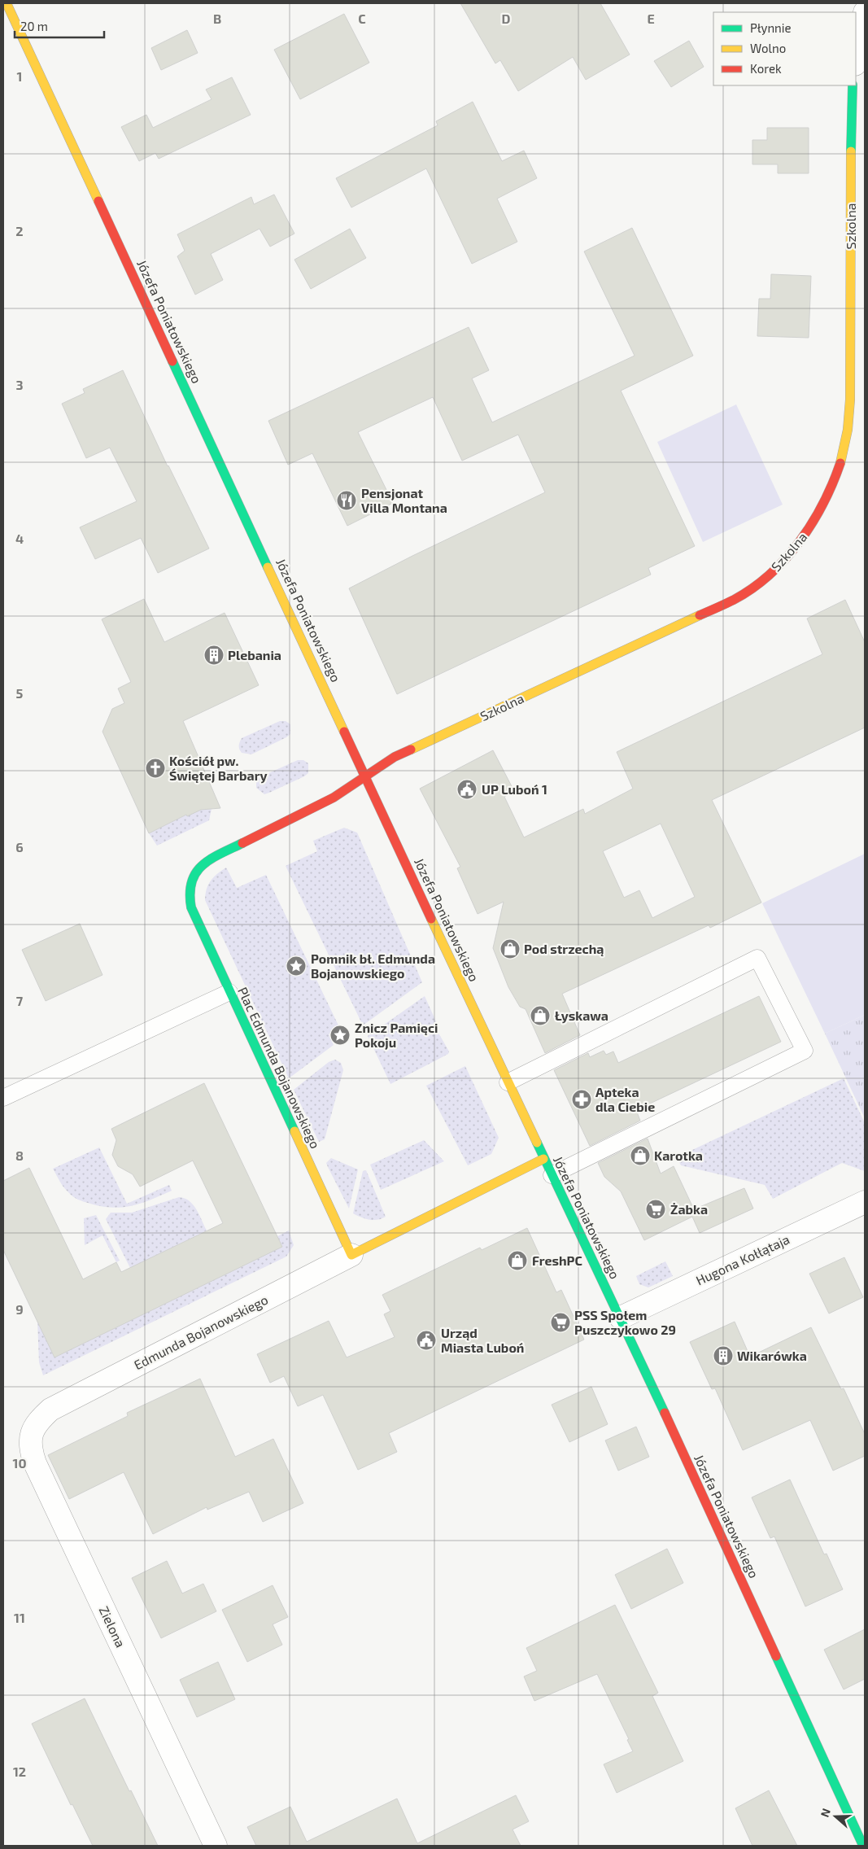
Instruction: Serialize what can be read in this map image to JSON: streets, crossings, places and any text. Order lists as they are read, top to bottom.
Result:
{
  "streets": {
    "street": [
      "Szkolna",
      "Józefa Poniatowskiego",
      "Plac Edmunda Bojanowskiego",
      "Hugona Kołłątaja",
      "Edmunda Bojanowskiego",
      "Zielona"
    ]
  },
  "crossings": [
    ["Szkolna", "Józefa Poniatowskiego"],
    ["Szkolna", "Plac Edmunda Bojanowskiego"],
    ["Józefa Poniatowskiego", "Plac Edmunda Bojanowskiego"],
    ["Józefa Poniatowskiego", "Hugona Kołłątaja"],
    ["Plac Edmunda Bojanowskiego", "Edmunda Bojanowskiego"],
    ["Edmunda Bojanowskiego", "Zielona"]
  ],
  "places": {
    "restaurant": ["Pensjonat Villa Montana"],
    "building": ["Plebania", "Wikarówka"],
    "church": ["Kościół pw. Świętej Barbary"],
    "public building": ["UP Luboń 1", "Urząd Miasta Luboń"],
    "shop": [
      "Pod strzechą",
      "Łyskawa",
      "Karotka",
      "FreshPC"
    ],
    "place": ["Pomnik bł. Edmunda Bojanowskiego", "Znicz Pamięci Pokoju"],
    "pharmacy": ["Apteka dla Ciebie"],
    "supermarket": ["Żabka", "PSS Społem Puszczykowo 29"]
  },
  "legend": ["Płynnie", "Wolno", "Korek"],
  "scale_bar": "20 m",
  "north": "left",
  "grid": {
    "columns": [
      "B",
      "C",
      "D",
      "E"
    ],
    "rows": [
      "1",
      "2",
      "3",
      "4",
      "5",
      "6",
      "7",
      "8",
      "9",
      "10",
      "11",
      "12"
    ]
  }
}
